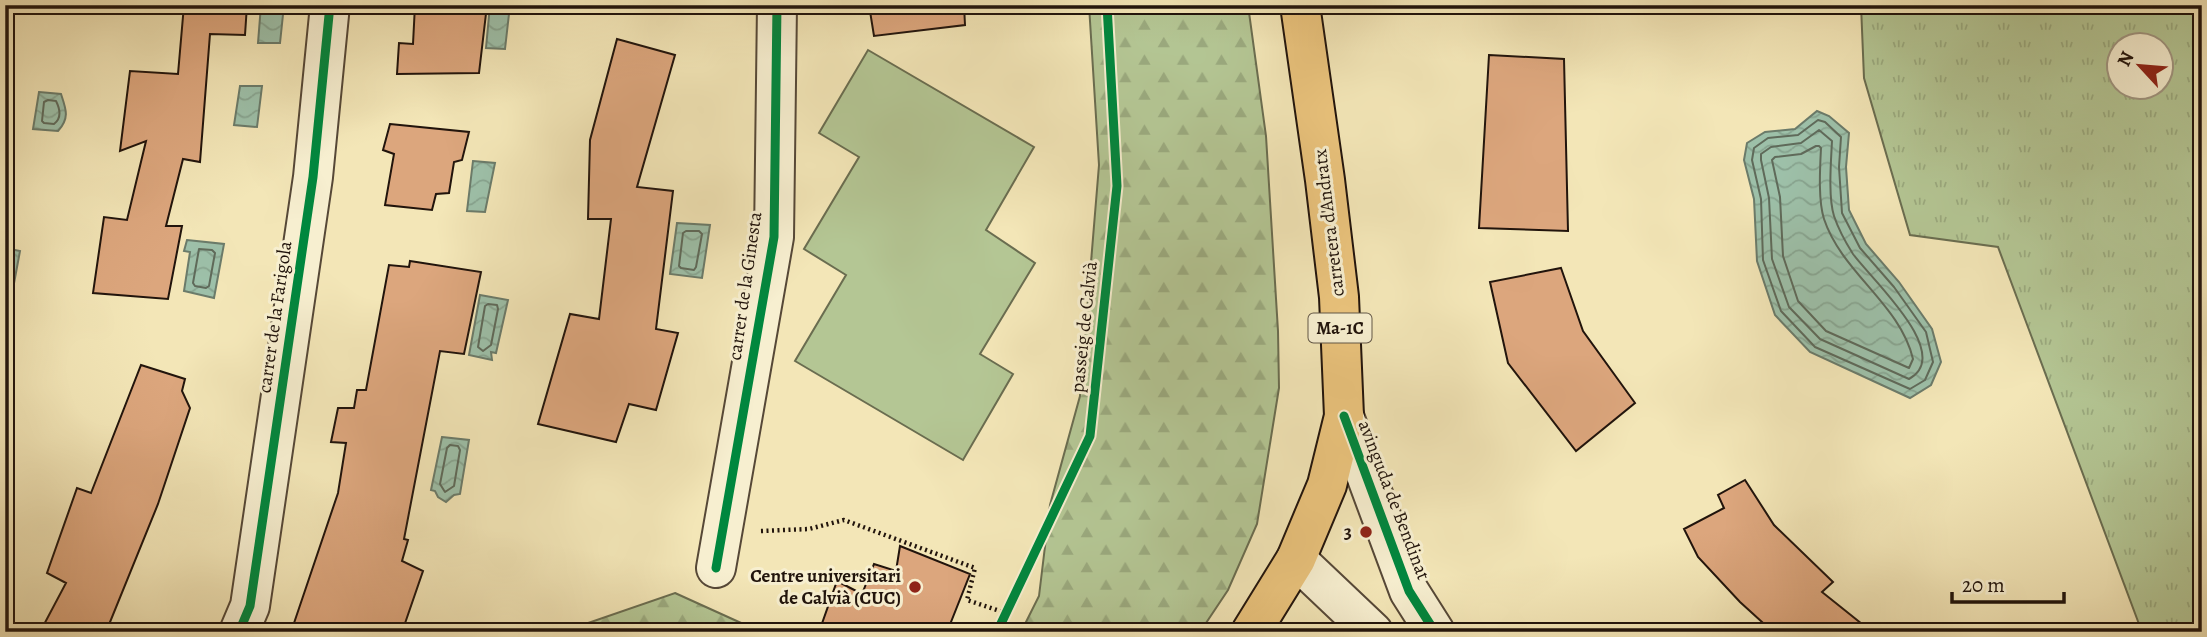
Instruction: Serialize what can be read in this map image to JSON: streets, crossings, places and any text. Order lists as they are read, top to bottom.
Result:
{
  "streets": {
    "main road": ["carretera d'Andratx", "Ma-1C"],
    "street": ["carrer de la Ginesta", "carrer de la Farigola", "avinguda de Bendinat"],
    "cycle path": ["passeig de Calvià"]
  },
  "crossings": [
    ["carretera d'Andratx", "avinguda de Bendinat"]
  ],
  "places": ["3", "Centre universitari de Calvià (CUC)"],
  "scale_bar": "20 m",
  "north": "top left"
}
